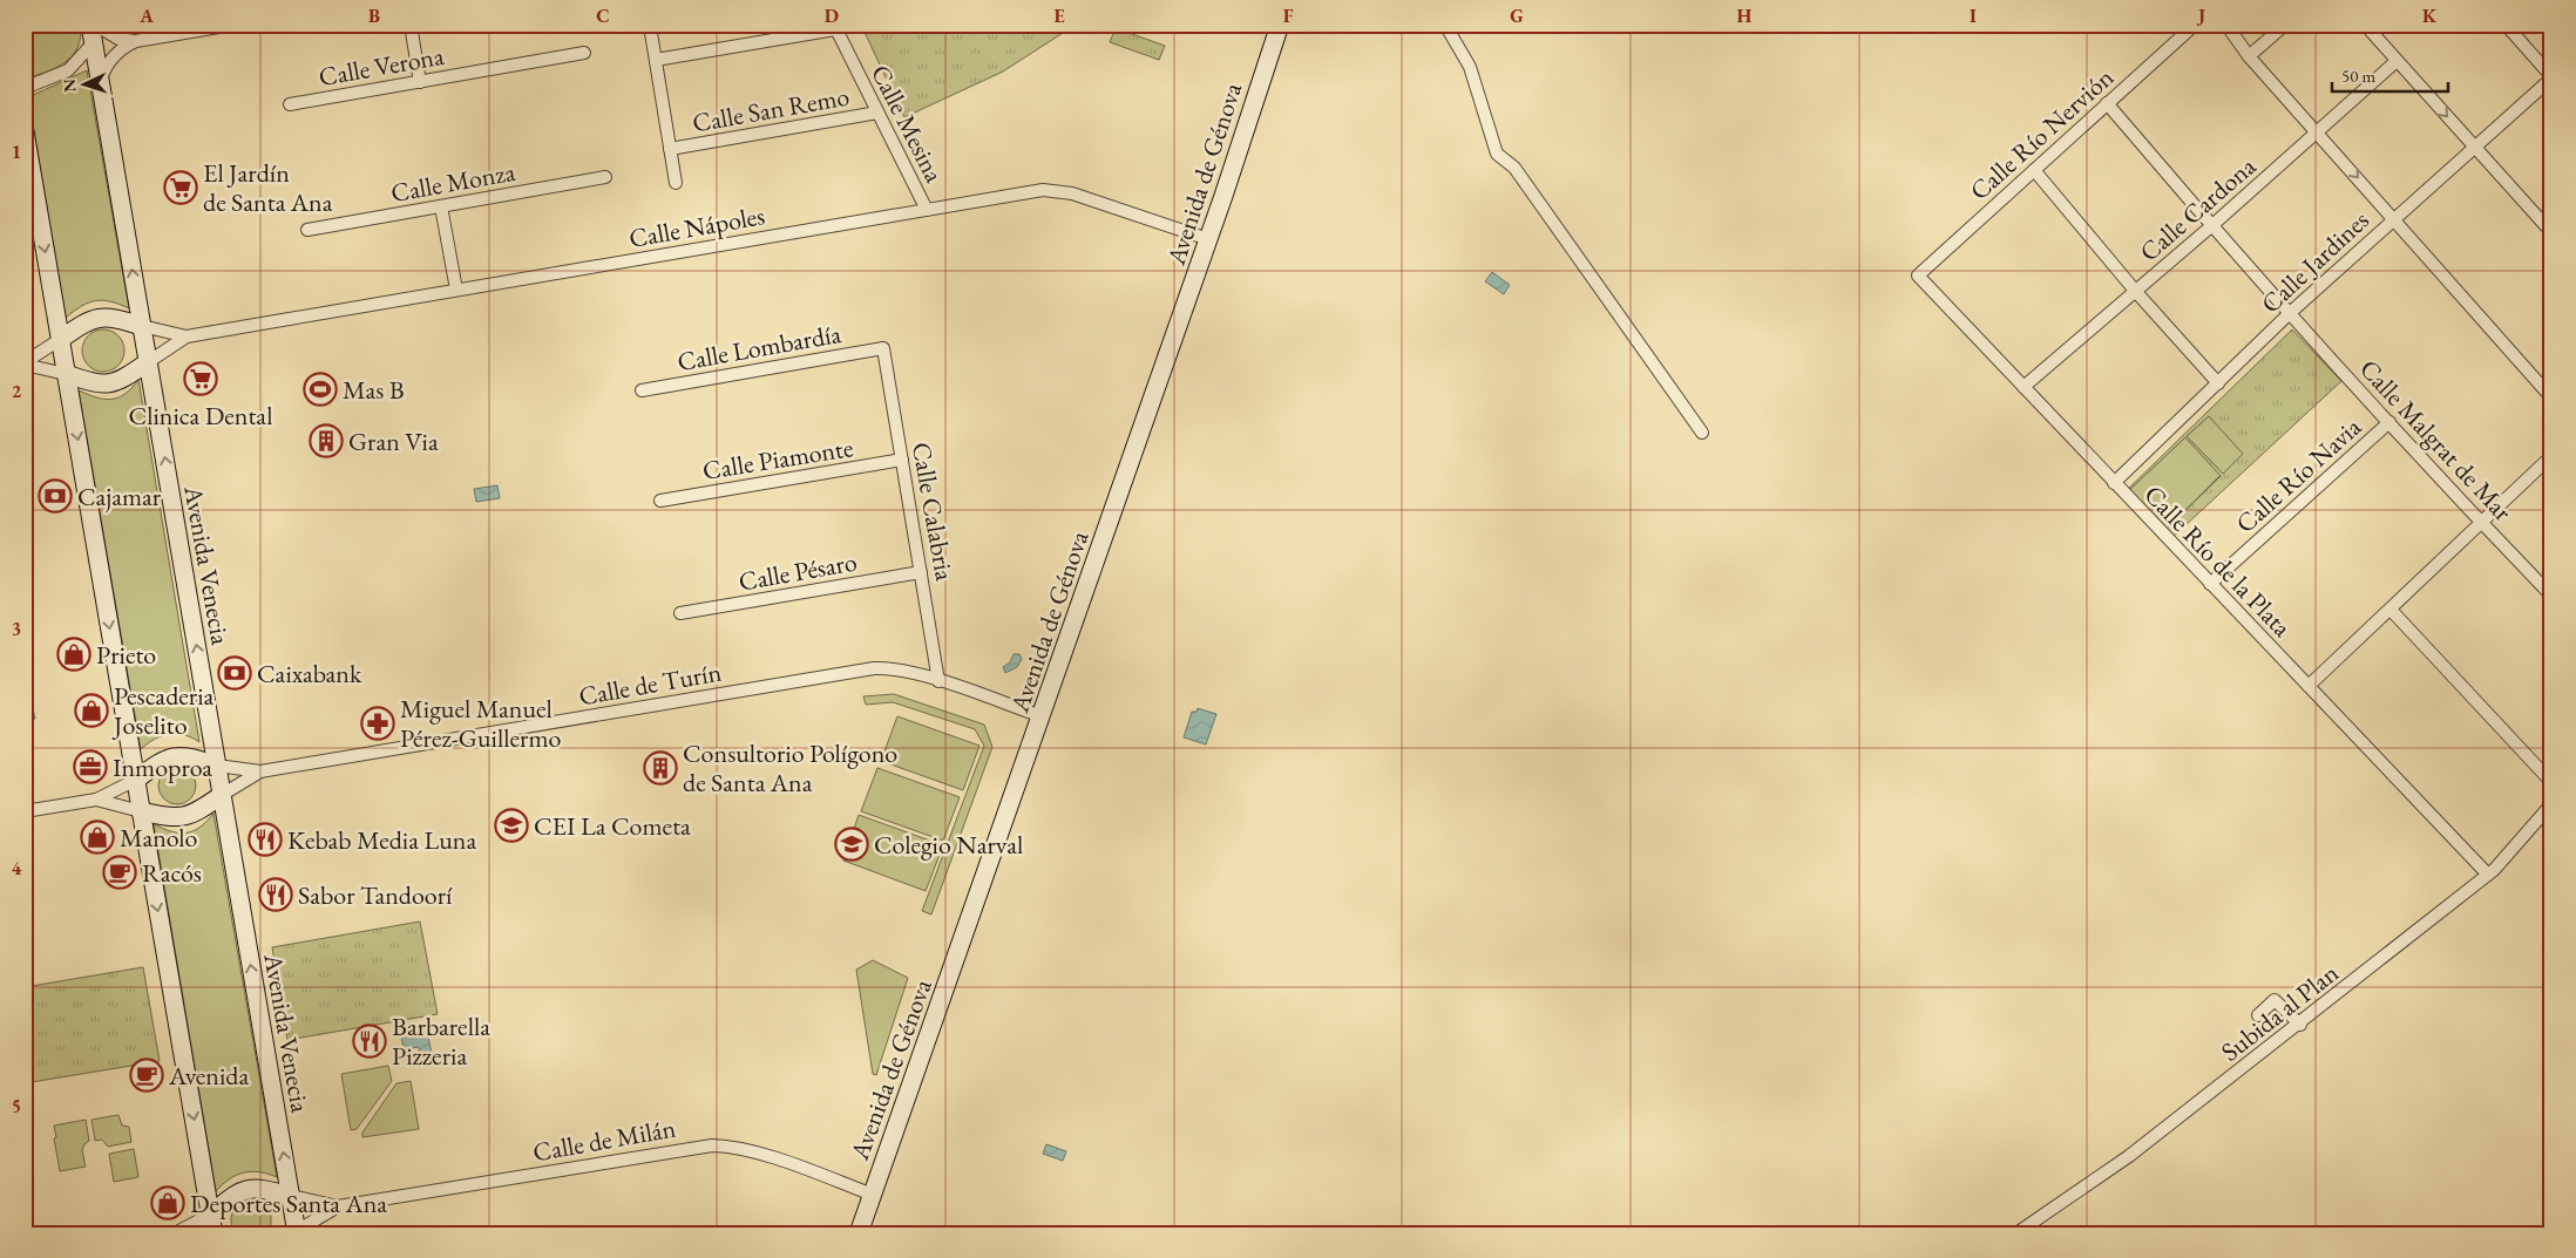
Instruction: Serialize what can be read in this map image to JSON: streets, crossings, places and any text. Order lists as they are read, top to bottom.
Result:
{
  "streets": {
    "street": [
      "Calle Verona",
      "Calle San Remo",
      "Calle Mesina",
      "Calle Río Nervión",
      "Avenida de Génova",
      "Calle Monza",
      "Calle Cardona",
      "Calle Nápoles",
      "Calle Jardines",
      "Calle Lombardía",
      "Calle Malgrat de Mar",
      "Calle Piamonte",
      "Calle Río Navia",
      "Calle Calabria",
      "Calle Río de la Plata",
      "Avenida Venecia",
      "Calle Pésaro",
      "Calle de Turín",
      "Subida al Plan",
      "Calle de Milán"
    ]
  },
  "crossings": [
    ["Calle San Remo", "Calle Mesina"],
    ["Calle Mesina", "Calle Nápoles"],
    ["Calle Río Nervión", "Calle Malgrat de Mar"],
    ["Calle Río Nervión", "Calle Río de la Plata"],
    ["Avenida de Génova", "Calle Nápoles"],
    ["Avenida de Génova", "Calle de Turín"],
    ["Avenida de Génova", "Calle de Milán"],
    ["Calle Cardona", "Calle Malgrat de Mar"],
    ["Calle Cardona", "Calle Río de la Plata"],
    ["Calle Nápoles", "Avenida Venecia"],
    ["Calle Jardines", "Calle Malgrat de Mar"],
    ["Calle Jardines", "Calle Río de la Plata"],
    ["Calle Lombardía", "Calle Calabria"],
    ["Calle Malgrat de Mar", "Calle Río Navia"],
    ["Calle Piamonte", "Calle Calabria"],
    ["Calle Río Navia", "Calle Río de la Plata"],
    ["Calle Calabria", "Calle Pésaro"],
    ["Calle Calabria", "Calle de Turín"],
    ["Calle Río de la Plata", "Subida al Plan"],
    ["Avenida Venecia", "Calle de Turín"],
    ["Avenida Venecia", "Calle de Milán"]
  ],
  "places": {
    "supermarket": ["El Jardín de Santa Ana", "Clinica Dental"],
    "sports": ["Mas B"],
    "building": ["Gran Via", "Consultorio Polígono de Santa Ana"],
    "bank": ["Cajamar", "Caixabank"],
    "shop": [
      "Prieto",
      "Pescaderia Joselito",
      "Manolo",
      "Deportes Santa Ana"
    ],
    "pharmacy": ["Miguel Manuel Pérez-Guillermo"],
    "office": ["Inmoproa"],
    "school or university": ["CEI La Cometa", "Colegio Narval"],
    "restaurant": ["Kebab Media Luna", "Sabor Tandoorí", "Barbarella Pizzeria"],
    "cafe": ["Racós", "Avenida"]
  },
  "scale_bar": "50 m",
  "north": "left",
  "grid": {
    "columns": [
      "A",
      "B",
      "C",
      "D",
      "E",
      "F",
      "G",
      "H",
      "I",
      "J",
      "K"
    ],
    "rows": [
      "1",
      "2",
      "3",
      "4",
      "5"
    ]
  }
}
